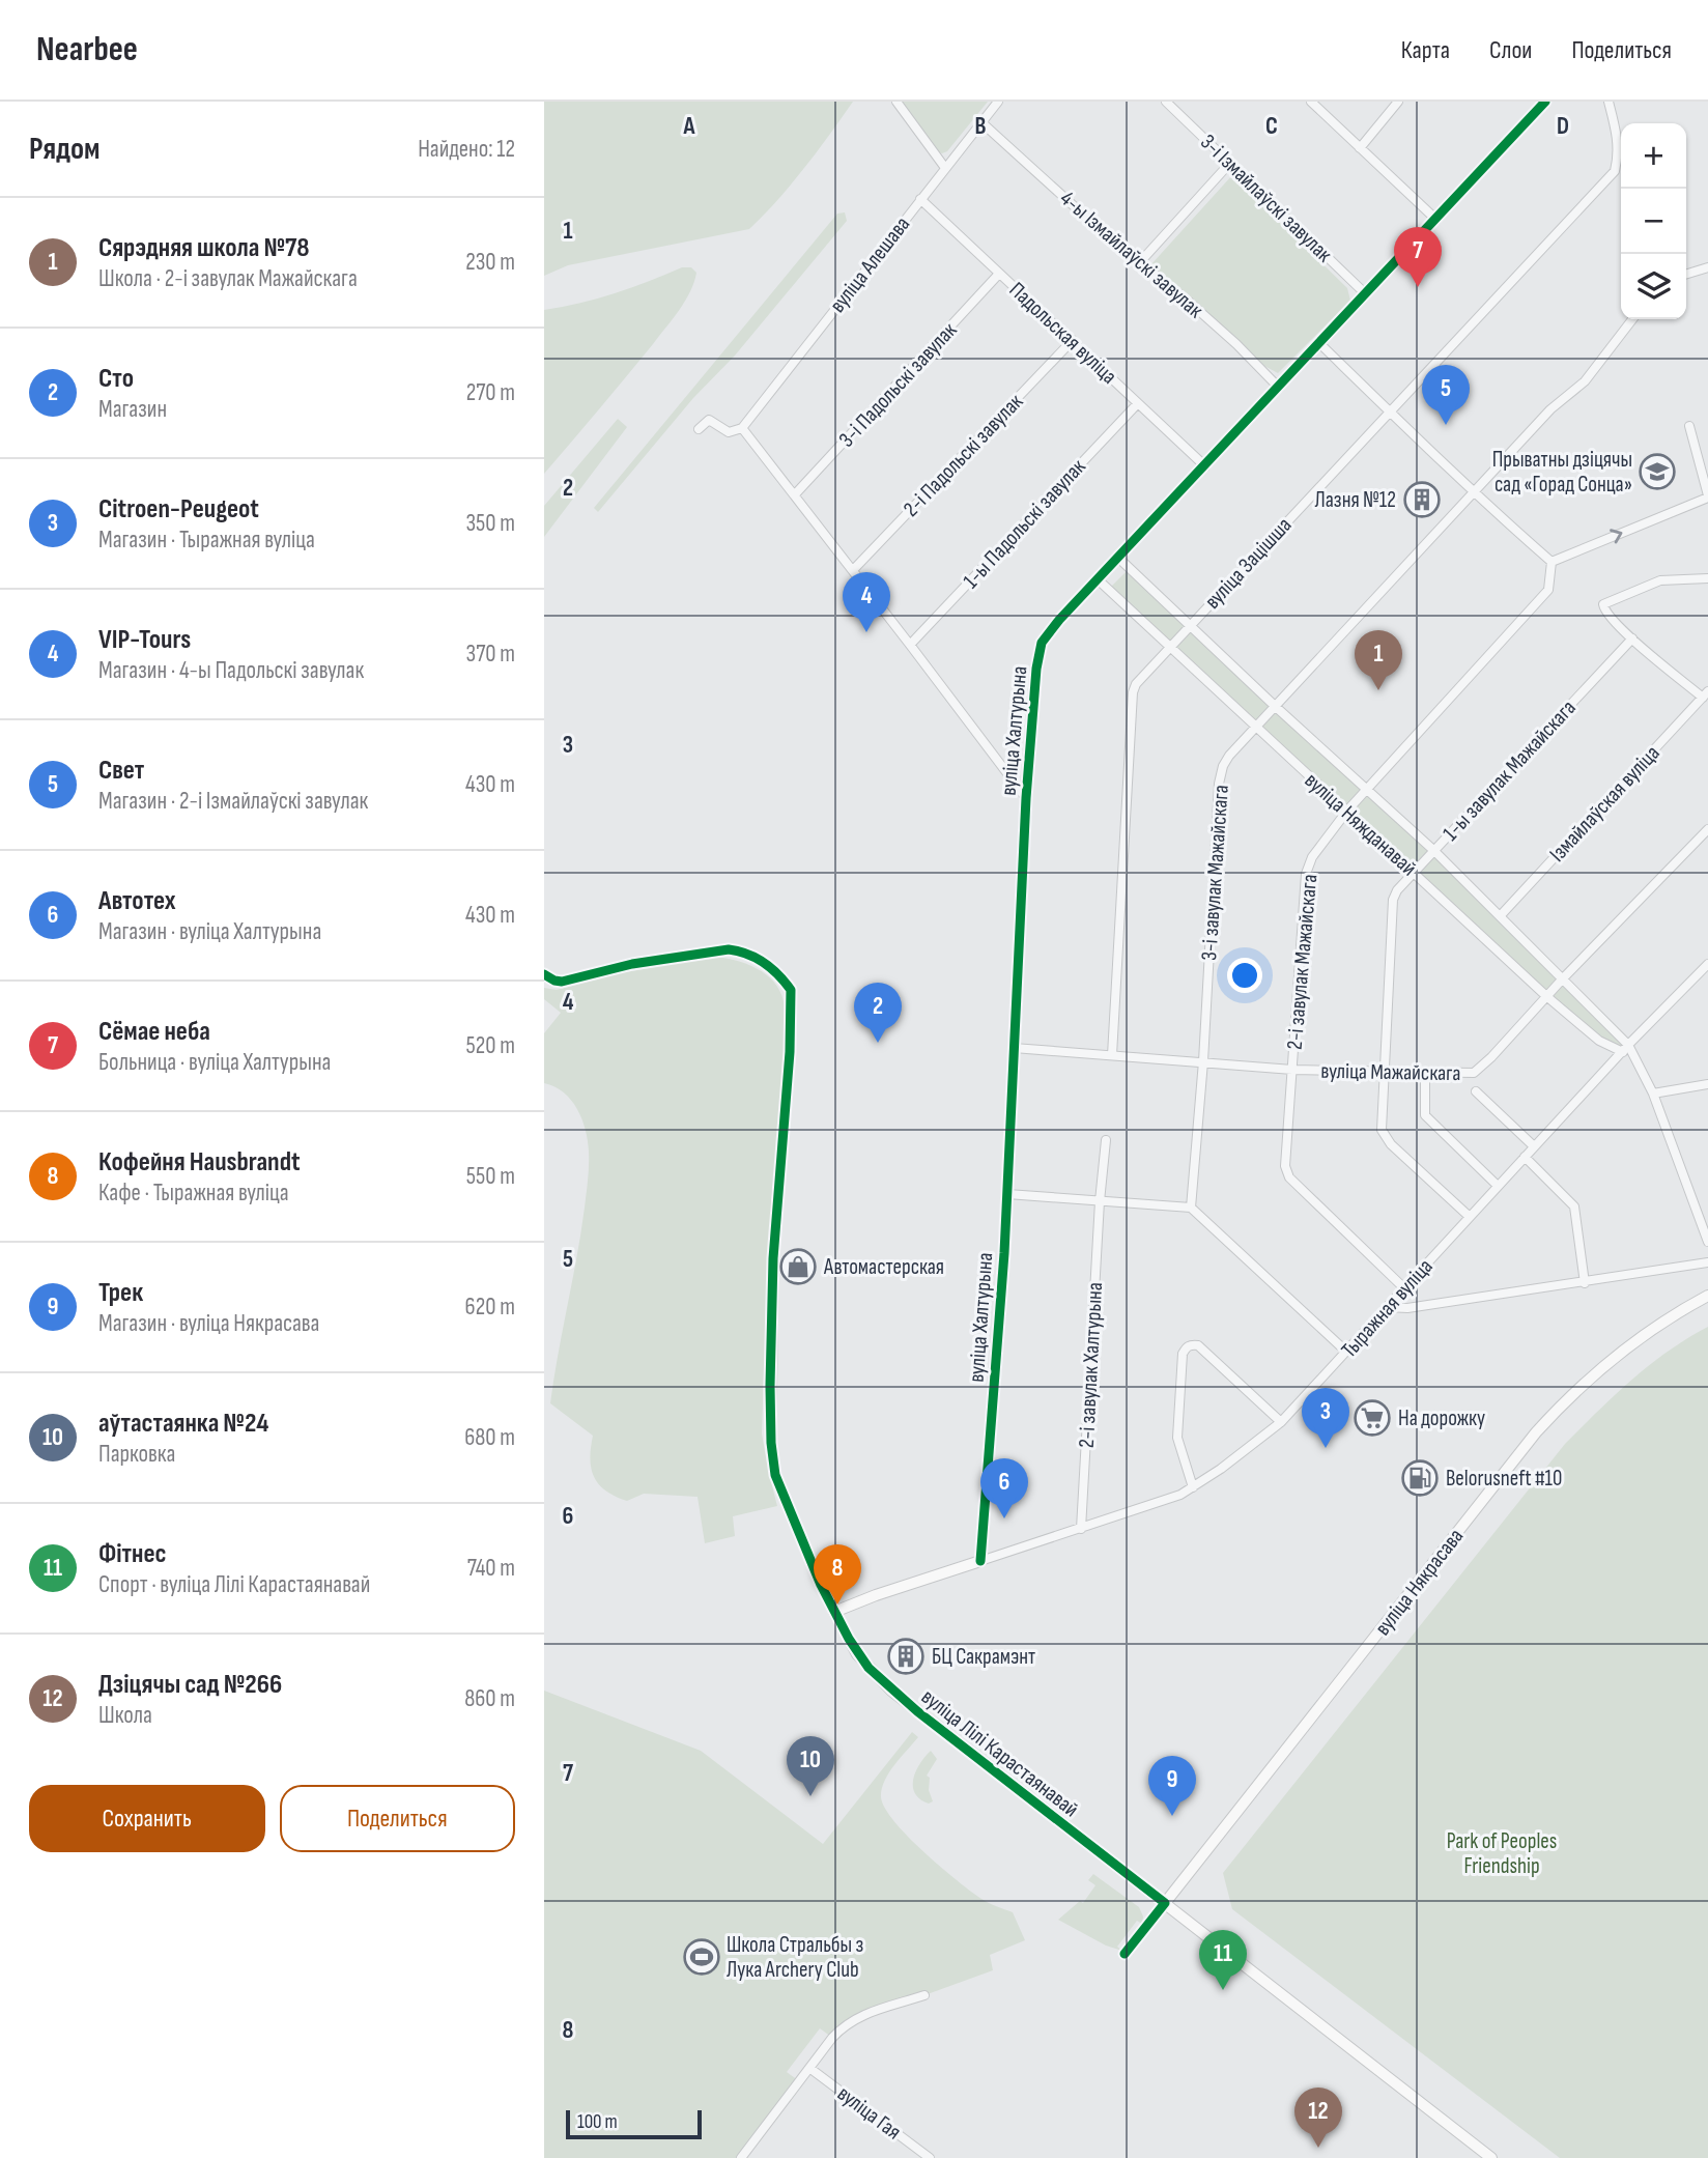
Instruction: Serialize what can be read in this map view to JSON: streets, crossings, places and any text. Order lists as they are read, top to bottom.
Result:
{
  "streets": {
    "street": [
      "3-і Ізмайлаўскі завулак",
      "4-ы Ізмайлаўскі завулак",
      "вуліца Алешава",
      "Падольская вуліца",
      "3-і Падольскі завулак",
      "2-і Падольскі завулак",
      "1-ы Падольскі завулак",
      "вуліца Зацішша",
      "вуліца Халтурына",
      "1-ы завулак Мажайскага",
      "Ізмайлаўская вуліца",
      "вуліца Няжданавай",
      "3-і завулак Мажайскага",
      "2-і завулак Мажайскага",
      "вуліца Мажайскага",
      "Тыражная вуліца",
      "2-і завулак Халтурына",
      "вуліца Някрасава",
      "вуліца Лілі Карастаянавай",
      "вуліца Гая"
    ]
  },
  "crossings": [
    ["3-і Ізмайлаўскі завулак", "вуліца Халтурына"],
    ["4-ы Ізмайлаўскі завулак", "вуліца Алешава"],
    ["4-ы Ізмайлаўскі завулак", "вуліца Халтурына"],
    ["вуліца Алешава", "Падольская вуліца"],
    ["Падольская вуліца", "3-і Падольскі завулак"],
    ["Падольская вуліца", "2-і Падольскі завулак"],
    ["Падольская вуліца", "1-ы Падольскі завулак"],
    ["Падольская вуліца", "вуліца Халтурына"],
    ["вуліца Зацішша", "вуліца Няжданавай"],
    ["вуліца Зацішша", "вуліца Мажайскага"],
    ["вуліца Халтурына", "вуліца Няжданавай"],
    ["вуліца Халтурына", "вуліца Мажайскага"],
    ["вуліца Халтурына", "Тыражная вуліца"],
    ["1-ы завулак Мажайскага", "вуліца Няжданавай"],
    ["1-ы завулак Мажайскага", "вуліца Мажайскага"],
    ["1-ы завулак Мажайскага", "Тыражная вуліца"],
    ["Ізмайлаўская вуліца", "вуліца Няжданавай"],
    ["вуліца Няжданавай", "3-і завулак Мажайскага"],
    ["вуліца Няжданавай", "2-і завулак Мажайскага"],
    ["вуліца Няжданавай", "вуліца Мажайскага"],
    ["вуліца Няжданавай", "Тыражная вуліца"],
    ["3-і завулак Мажайскага", "вуліца Мажайскага"],
    ["2-і завулак Мажайскага", "вуліца Мажайскага"],
    ["2-і завулак Мажайскага", "Тыражная вуліца"],
    ["Тыражная вуліца", "2-і завулак Халтурына"],
    ["Тыражная вуліца", "вуліца Лілі Карастаянавай"],
    ["вуліца Някрасава", "вуліца Лілі Карастаянавай"]
  ],
  "parks": ["Park of Peoples Friendship"],
  "places": {
    "school or university": ["Прыватны дзіцячы сад «Горад Сонца»"],
    "building": ["Лазня №12", "БЦ Сакрамэнт"],
    "shop": ["Автомастерская"],
    "supermarket": ["На дорожку"],
    "fuel station": ["Belorusneft #10"],
    "sports": ["Школа Стральбы з Лука Archery Club"]
  },
  "scale_bar": "100 m",
  "page": {
    "header": "Nearbee",
    "nav": ["Карта", "Слои", "Поделиться"],
    "heading": ["Рядом", "Найдено: 12"],
    "map_buttons": ["+", "−"],
    "list": [
      {
        "mark": "1",
        "name": "Сярэдняя школа №78",
        "note": "Школа · 2-і завулак Мажайскага",
        "value": "230 m"
      },
      {
        "mark": "2",
        "name": "Сто",
        "note": "Магазин",
        "value": "270 m"
      },
      {
        "mark": "3",
        "name": "Citroen-Peugeot",
        "note": "Магазин · Тыражная вуліца",
        "value": "350 m"
      },
      {
        "mark": "4",
        "name": "VIP-Tours",
        "note": "Магазин · 4-ы Падольскі завулак",
        "value": "370 m"
      },
      {
        "mark": "5",
        "name": "Свет",
        "note": "Магазин · 2-і Ізмайлаўскі завулак",
        "value": "430 m"
      },
      {
        "mark": "6",
        "name": "Автотех",
        "note": "Магазин · вуліца Халтурына",
        "value": "430 m"
      },
      {
        "mark": "7",
        "name": "Сёмае неба",
        "note": "Больница · вуліца Халтурына",
        "value": "520 m"
      },
      {
        "mark": "8",
        "name": "Кофейня Hausbrandt",
        "note": "Кафе · Тыражная вуліца",
        "value": "550 m"
      },
      {
        "mark": "9",
        "name": "Трек",
        "note": "Магазин · вуліца Някрасава",
        "value": "620 m"
      },
      {
        "mark": "10",
        "name": "аўтастаянка №24",
        "note": "Парковка",
        "value": "680 m"
      },
      {
        "mark": "11",
        "name": "Фітнес",
        "note": "Спорт · вуліца Лілі Карастаянавай",
        "value": "740 m"
      },
      {
        "mark": "12",
        "name": "Дзіцячы сад №266",
        "note": "Школа",
        "value": "860 m"
      }
    ],
    "pins": [
      "7",
      "5",
      "4",
      "1",
      "2",
      "3",
      "6",
      "8",
      "10",
      "9",
      "11",
      "12"
    ],
    "buttons": ["Сохранить", "Поделиться"],
    "scale": "100 m"
  },
  "grid": {
    "columns": [
      "A",
      "B",
      "C",
      "D"
    ],
    "rows": [
      "1",
      "2",
      "3",
      "4",
      "5",
      "6",
      "7",
      "8"
    ]
  }
}
